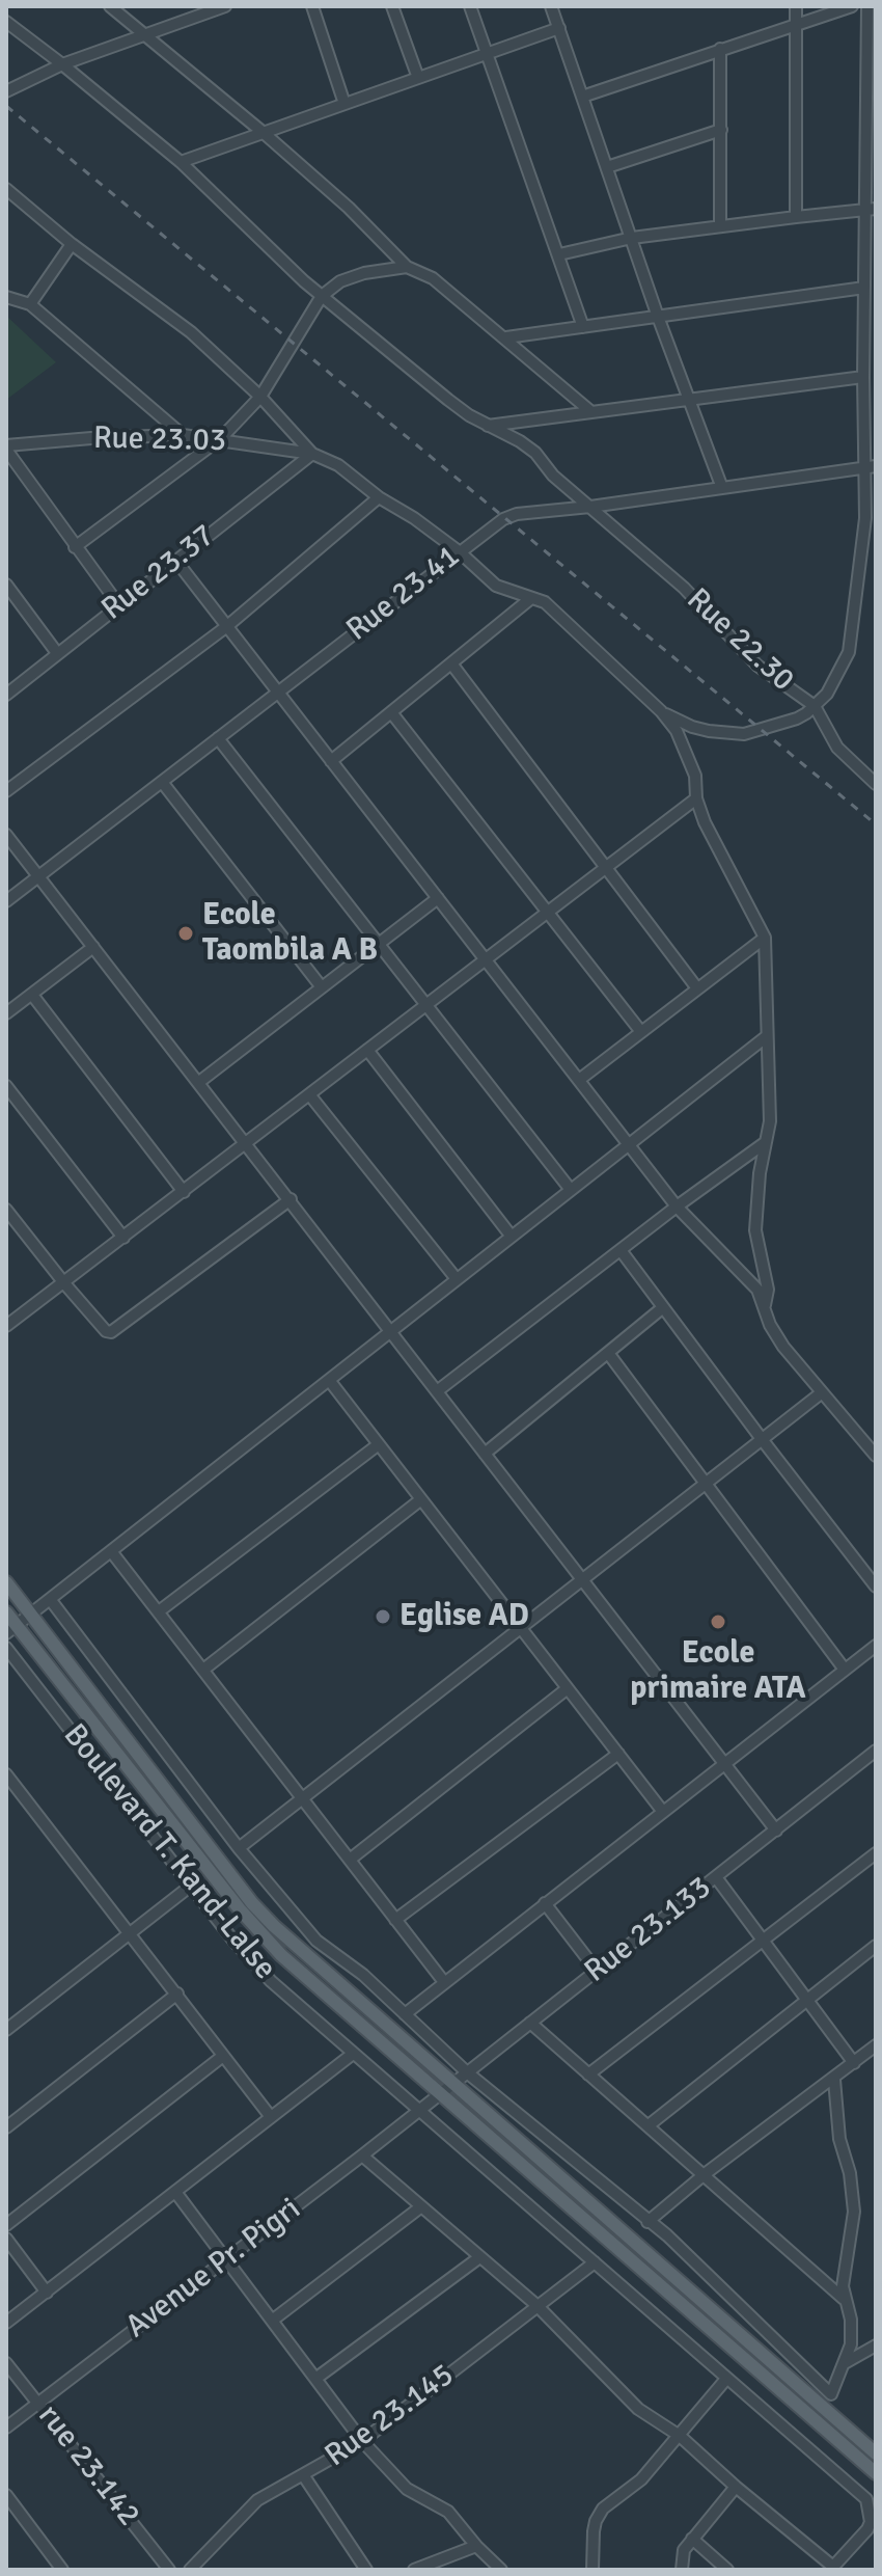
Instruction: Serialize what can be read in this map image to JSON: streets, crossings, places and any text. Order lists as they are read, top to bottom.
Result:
{
  "streets": {
    "street": [
      "Rue 23.03",
      "Rue 23.37",
      "Rue 23.41",
      "Rue 22.30",
      "Boulevard T. Kand-Lalse",
      "Rue 23.133",
      "Avenue Pr. Pigri",
      "Rue 23.145",
      "rue 23.142"
    ]
  },
  "crossings": [
    ["Rue 23.03", "Rue 23.37"],
    ["Rue 23.41", "Rue 22.30"],
    ["Boulevard T. Kand-Lalse", "Rue 23.133"],
    ["Boulevard T. Kand-Lalse", "Avenue Pr. Pigri"],
    ["Boulevard T. Kand-Lalse", "Rue 23.145"],
    ["Rue 23.133", "Avenue Pr. Pigri"],
    ["Avenue Pr. Pigri", "rue 23.142"]
  ],
  "places": ["Ecole Taombila A B", "Eglise AD", "Ecole primaire ATA"]
}
